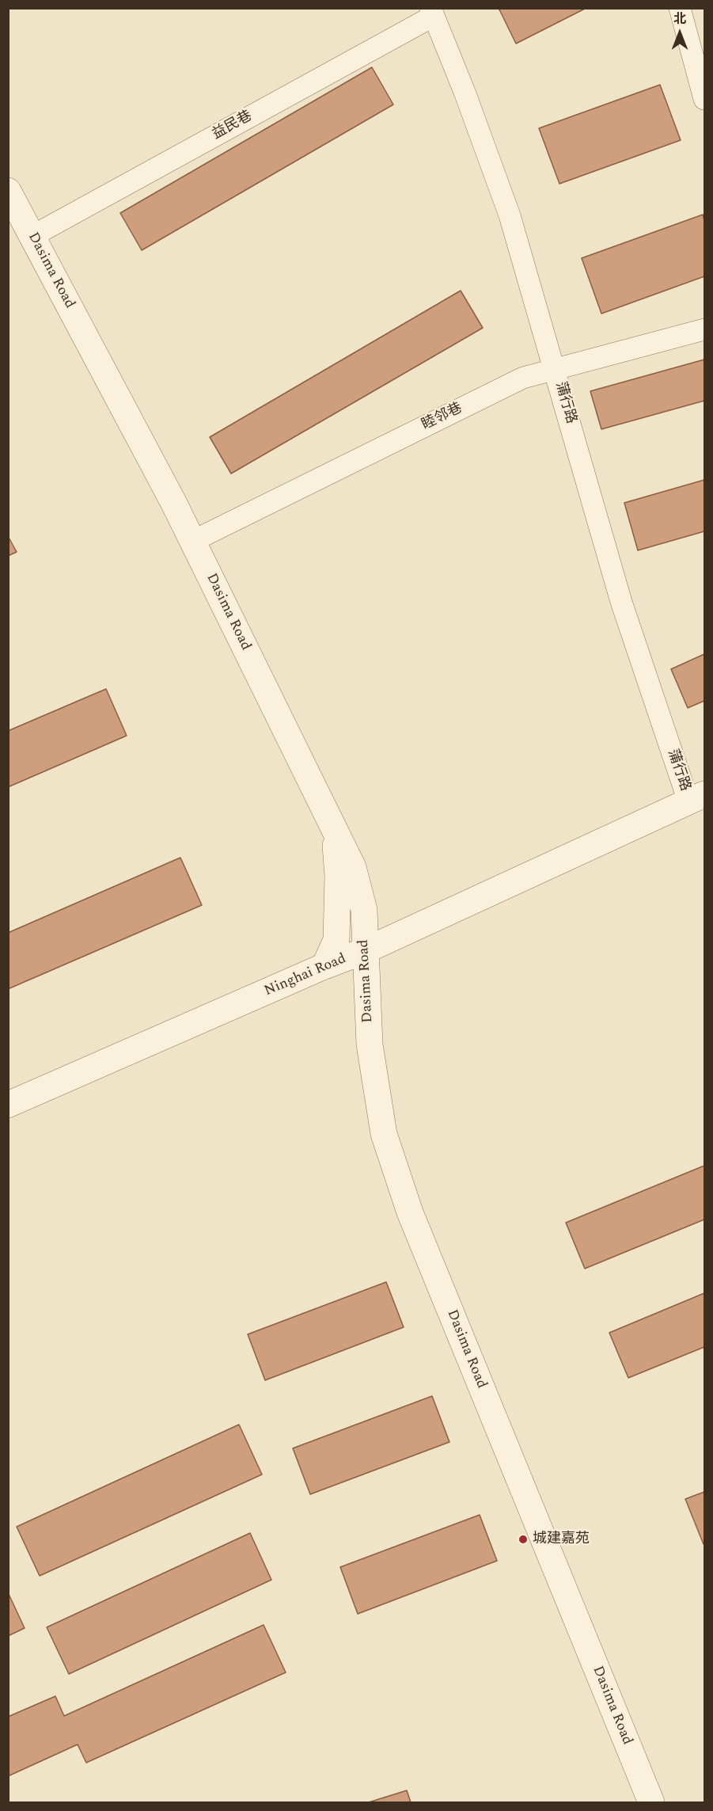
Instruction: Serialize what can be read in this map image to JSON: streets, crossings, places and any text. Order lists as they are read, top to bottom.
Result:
{
  "streets": {
    "street": [
      "益民巷",
      "Dasima Road",
      "蒲行路",
      "睦邻巷",
      "Ninghai Road"
    ]
  },
  "crossings": [
    ["益民巷", "Dasima Road"],
    ["益民巷", "蒲行路"],
    ["Dasima Road", "睦邻巷"],
    ["Dasima Road", "Ninghai Road"],
    ["蒲行路", "睦邻巷"],
    ["蒲行路", "Ninghai Road"]
  ],
  "places": ["城建嘉苑"],
  "north": "top"
}
